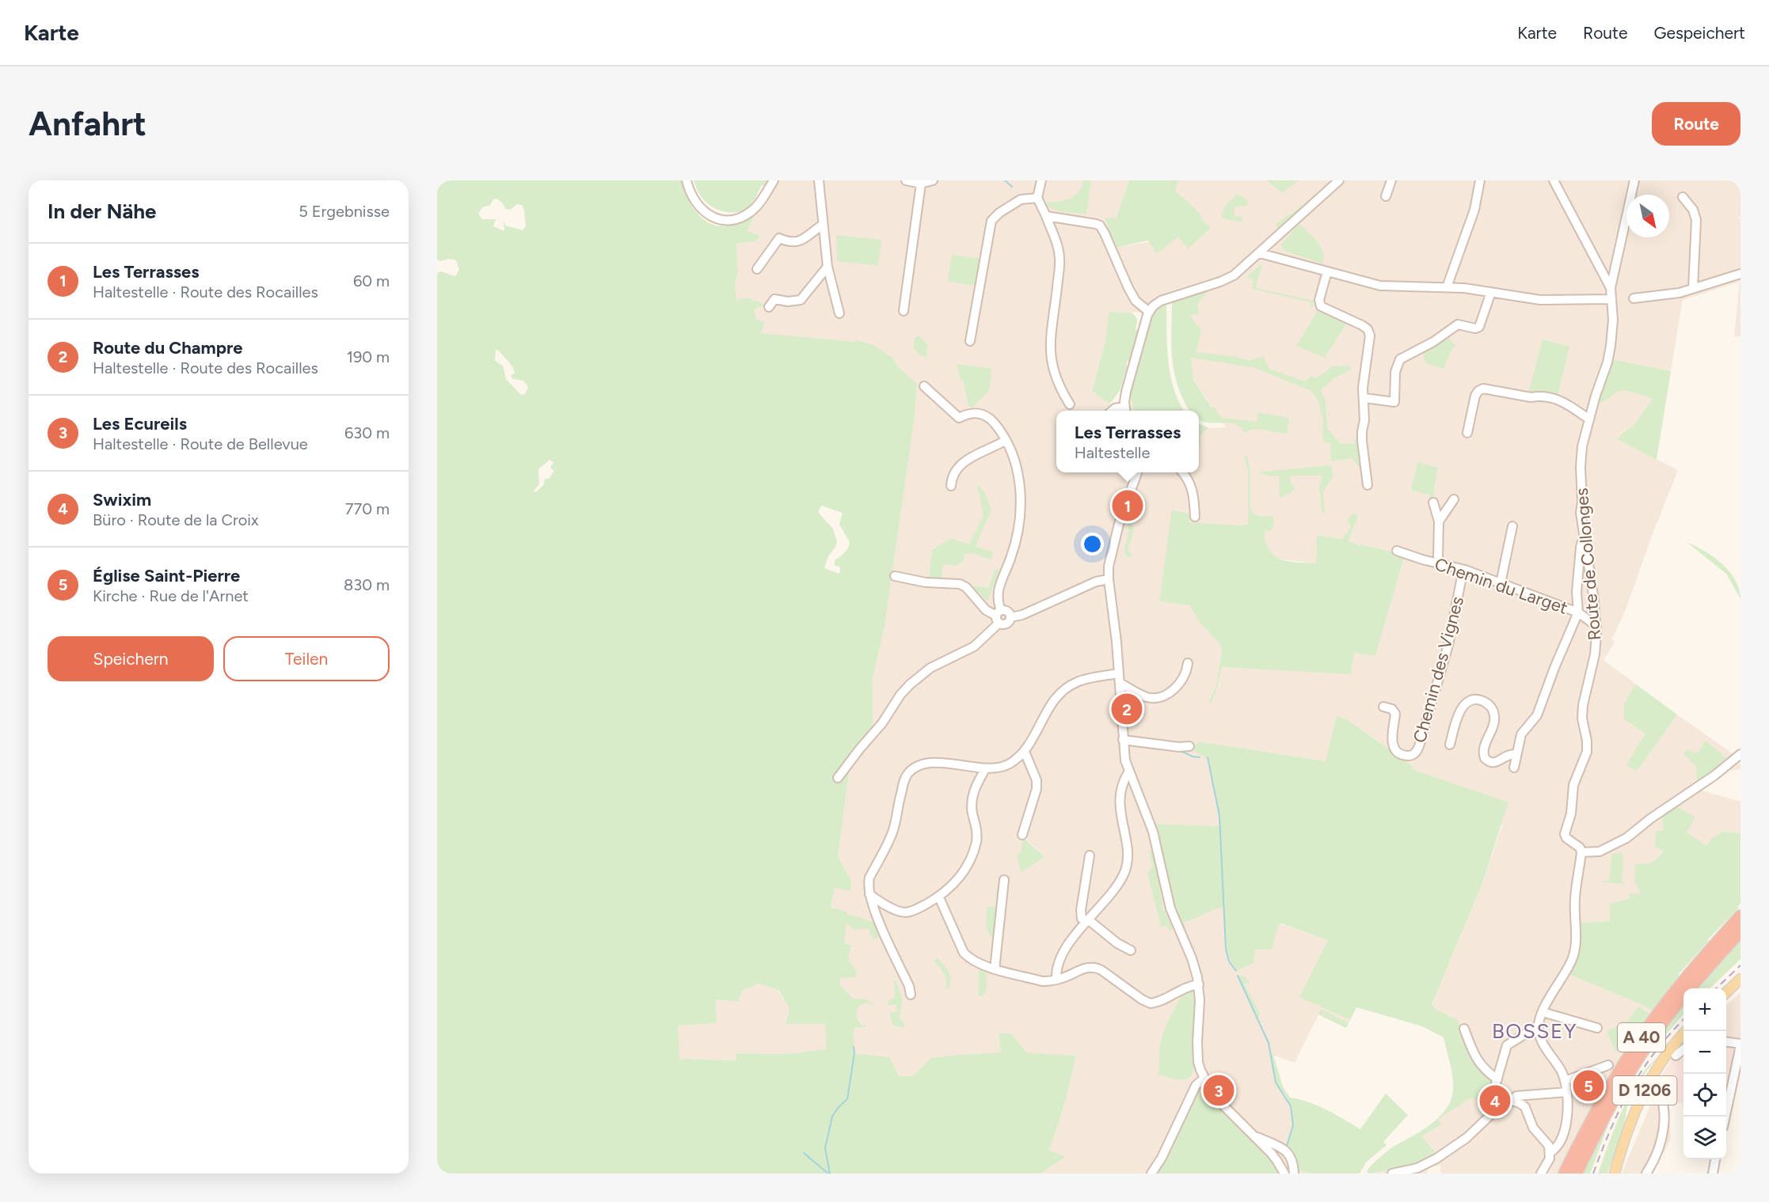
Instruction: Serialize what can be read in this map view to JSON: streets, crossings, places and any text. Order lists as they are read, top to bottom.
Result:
{
  "streets": {
    "highway": ["A 40"],
    "main road": ["D 1206"],
    "street": ["Route de Collonges", "Chemin du Larget", "Chemin des Vignes"]
  },
  "crossings": [
    ["Route de Collonges", "Chemin du Larget"],
    ["Chemin du Larget", "Chemin des Vignes"]
  ],
  "districts": ["BOSSEY"],
  "north": "bottom right",
  "page": {
    "header": "Karte",
    "nav": ["Karte", "Route", "Gespeichert"],
    "buttons": [
      "Route",
      ["Speichern", "Teilen"]
    ],
    "title": "Anfahrt",
    "heading": ["In der Nähe", "5 Ergebnisse"],
    "list": [
      {
        "mark": "1",
        "name": "Les Terrasses",
        "note": "Haltestelle · Route des Rocailles",
        "value": "60 m"
      },
      {
        "mark": "2",
        "name": "Route du Champre",
        "note": "Haltestelle · Route des Rocailles",
        "value": "190 m"
      },
      {
        "mark": "3",
        "name": "Les Ecureils",
        "note": "Haltestelle · Route de Bellevue",
        "value": "630 m"
      },
      {
        "mark": "4",
        "name": "Swixim",
        "note": "Büro · Route de la Croix",
        "value": "770 m"
      },
      {
        "mark": "5",
        "name": "Église Saint-Pierre",
        "note": "Kirche · Rue de l'Arnet",
        "value": "830 m"
      }
    ],
    "popup": ["Les Terrasses", "Haltestelle"],
    "pins": [
      "1",
      "2",
      "5",
      "3",
      "4"
    ],
    "map_buttons": ["+", "−"]
  }
}
